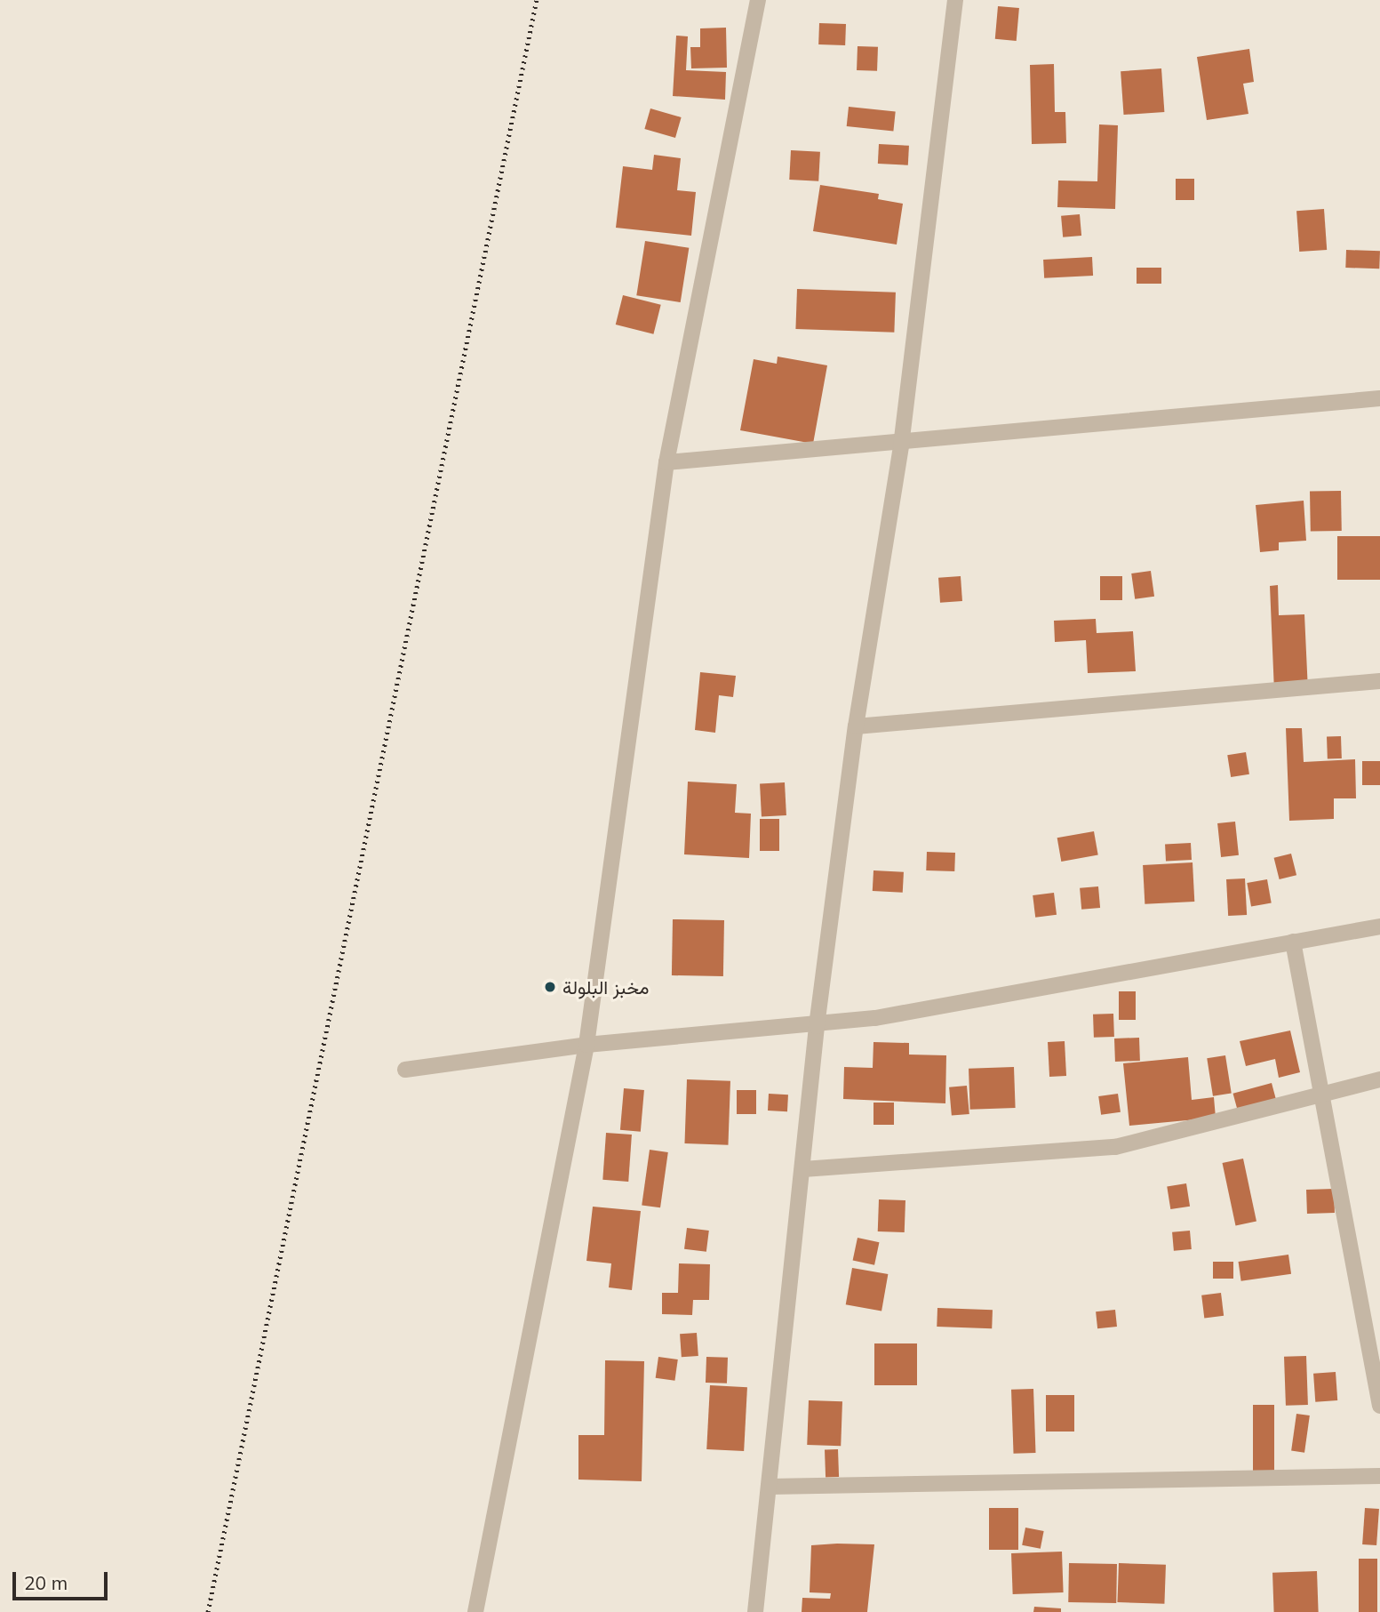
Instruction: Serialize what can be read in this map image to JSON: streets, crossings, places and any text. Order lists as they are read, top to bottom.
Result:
{
  "places": ["مخبز البلولة"],
  "scale_bar": "20 m"
}
